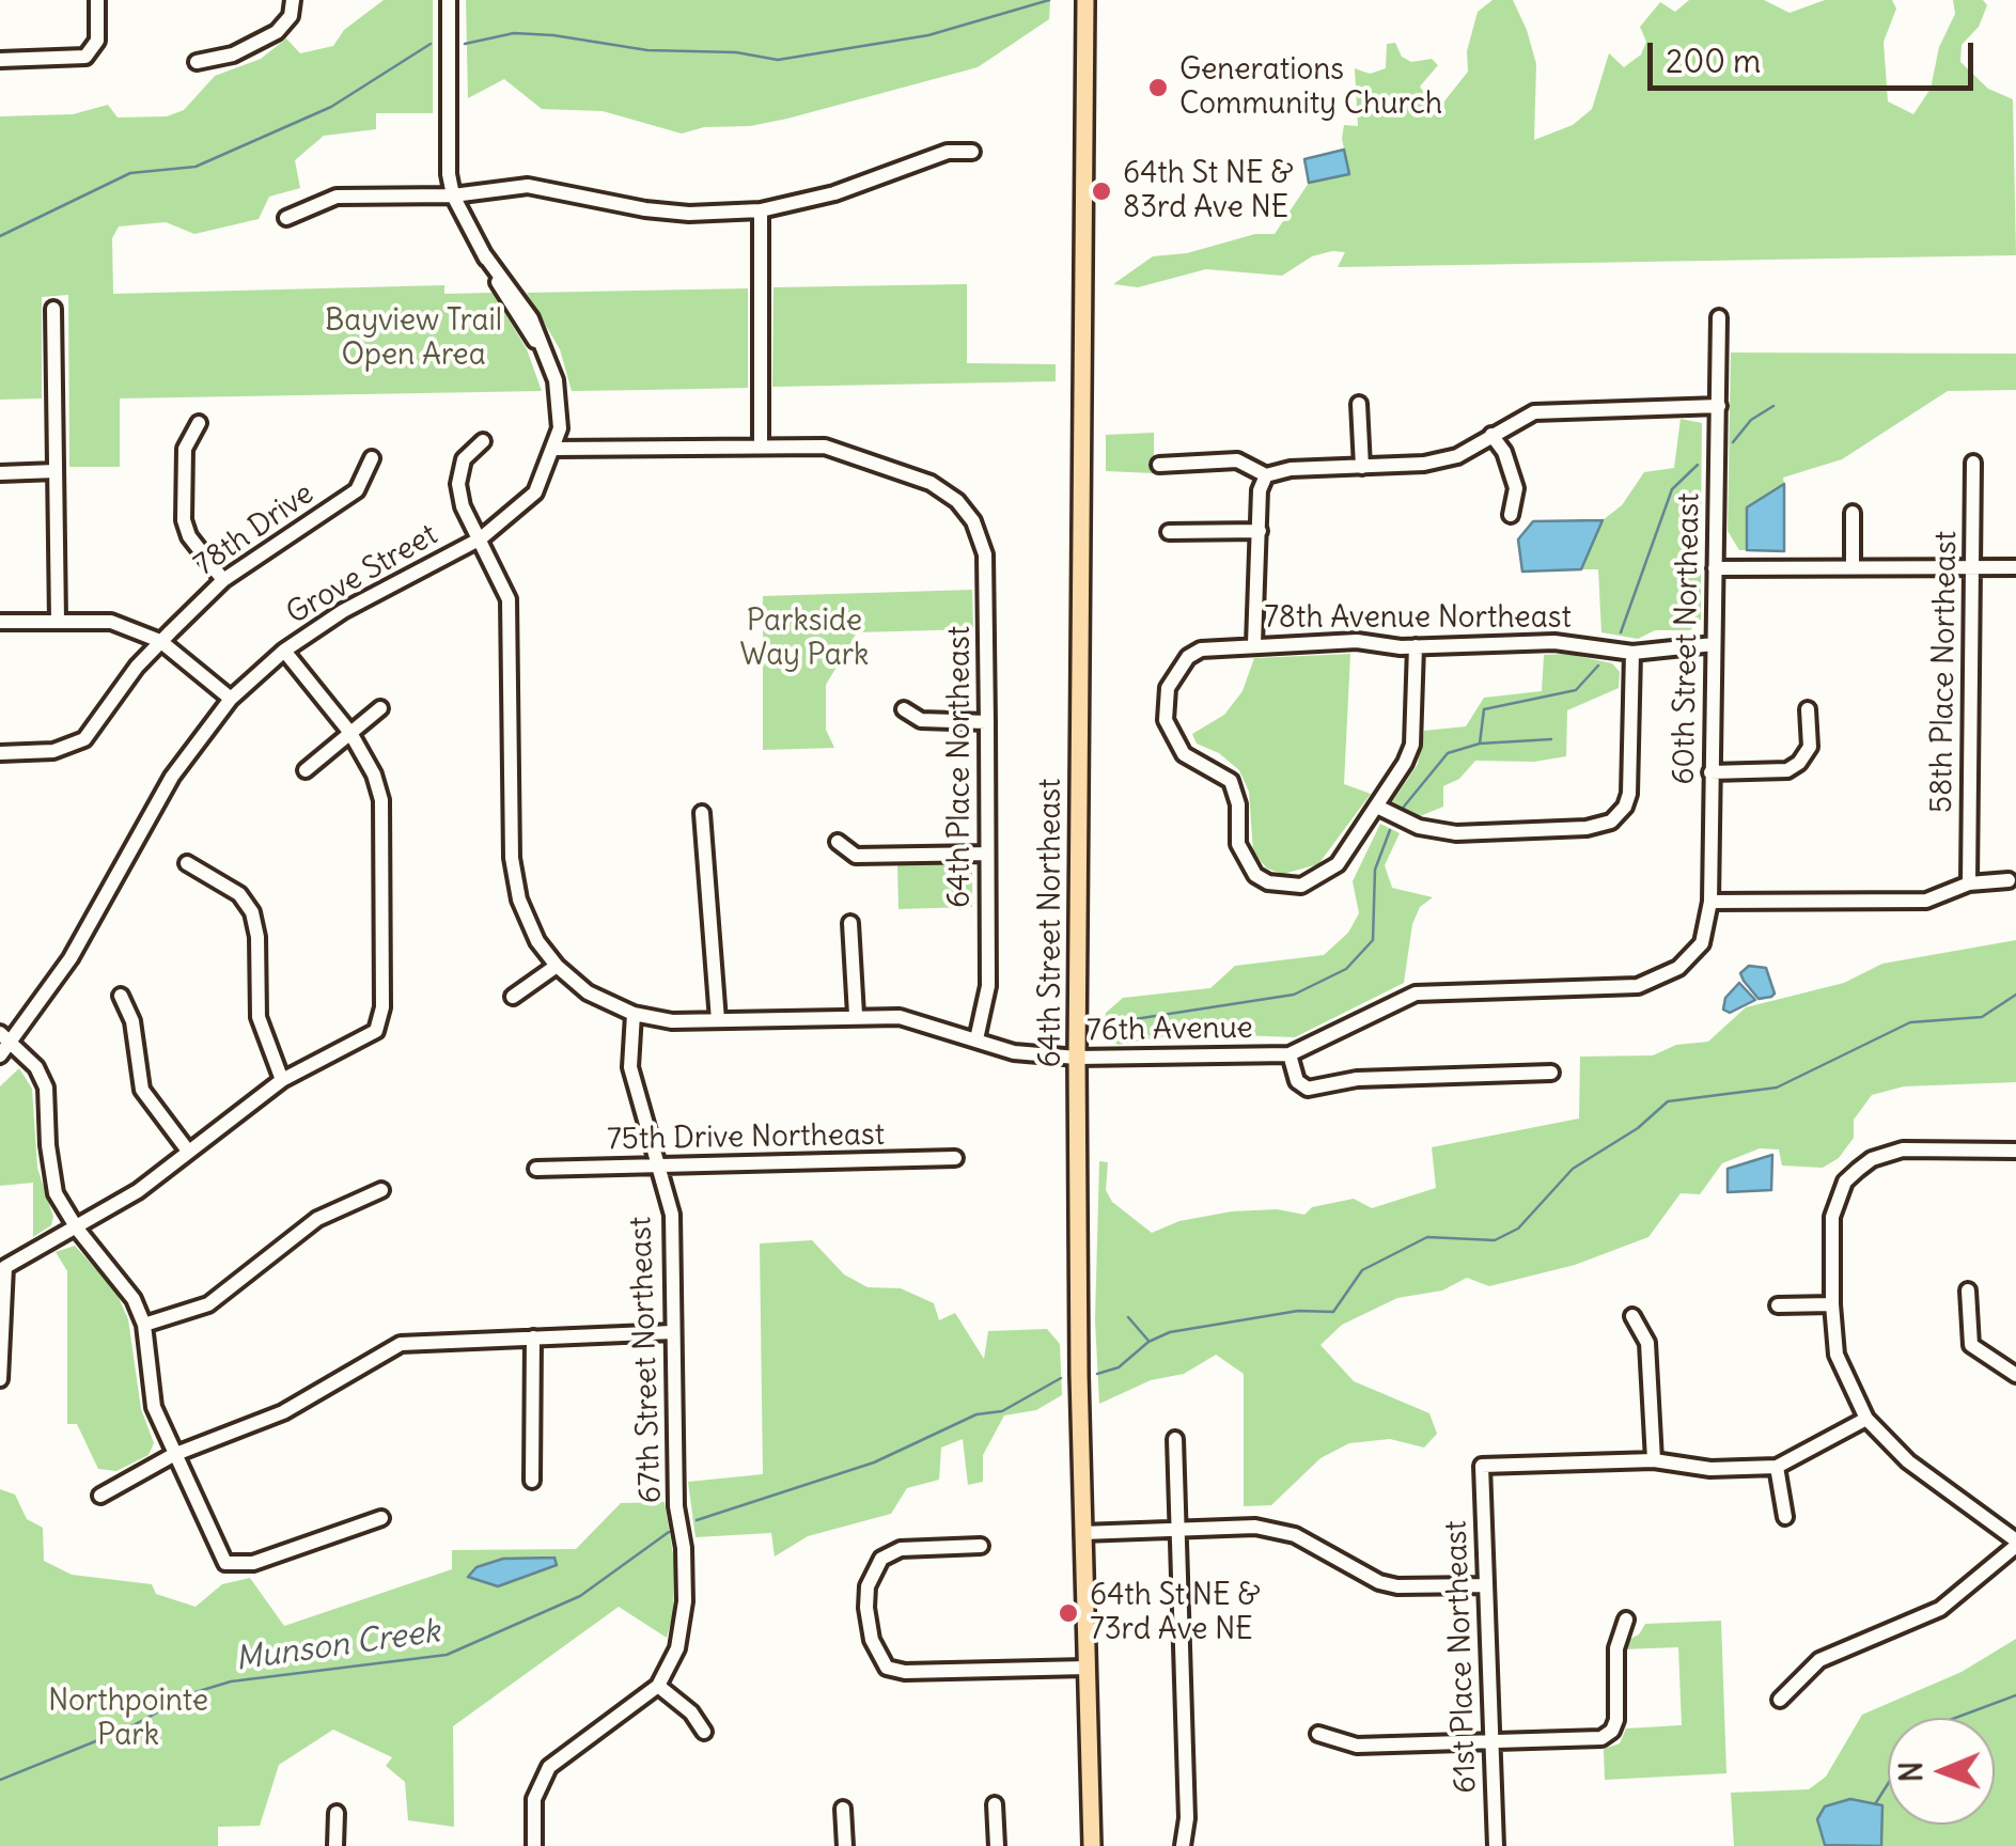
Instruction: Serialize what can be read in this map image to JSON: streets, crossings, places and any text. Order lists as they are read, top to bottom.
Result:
{
  "streets": {
    "main road": ["64th Street Northeast"],
    "street": [
      "78th Drive",
      "Grove Street",
      "78th Avenue Northeast",
      "60th Street Northeast",
      "58th Place Northeast",
      "64th Place Northeast",
      "76th Avenue",
      "75th Drive Northeast",
      "67th Street Northeast",
      "61st Place Northeast"
    ]
  },
  "crossings": [
    ["78th Avenue Northeast", "60th Street Northeast"],
    ["60th Street Northeast", "76th Avenue"],
    ["64th Place Northeast", "76th Avenue"],
    ["64th Street Northeast", "76th Avenue"],
    ["76th Avenue", "67th Street Northeast"],
    ["75th Drive Northeast", "67th Street Northeast"]
  ],
  "water": ["Munson Creek"],
  "parks": ["Bayview Trail Open Area", "Parkside Way Park", "Northpointe Park"],
  "places": ["Generations Community Church", "64th St NE & 83rd Ave NE", "64th St NE & 73rd Ave NE"],
  "scale_bar": "200 m",
  "north": "left"
}
